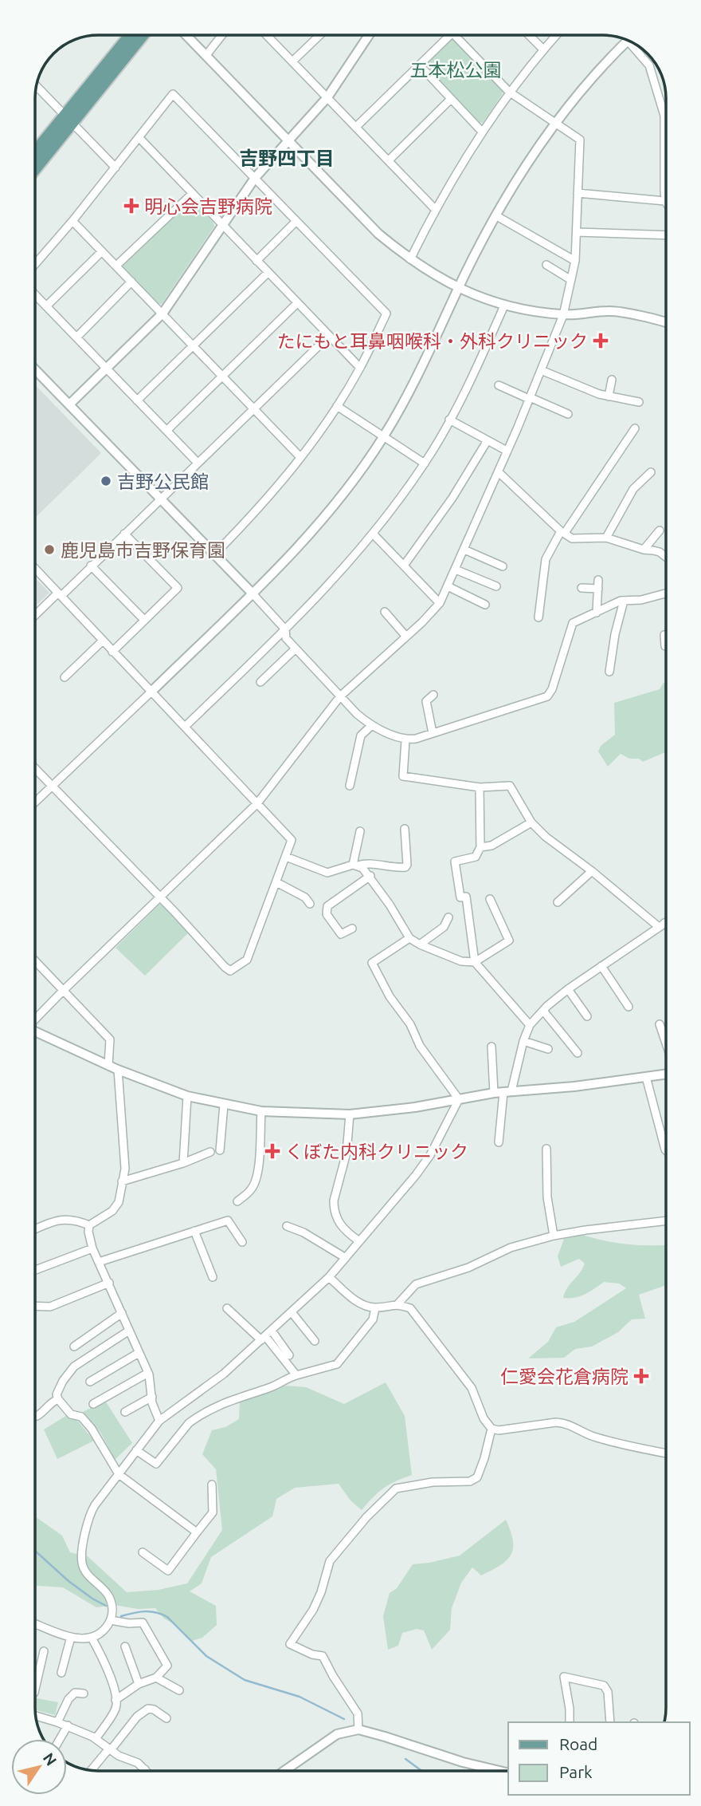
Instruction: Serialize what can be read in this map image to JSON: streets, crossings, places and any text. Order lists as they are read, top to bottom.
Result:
{
  "districts": ["吉野四丁目"],
  "parks": ["五本松公園"],
  "places": {
    "health": [
      "明心会吉野病院",
      "たにもと耳鼻咽喉科・外科クリニック",
      "くぼた内科クリニック",
      "仁愛会花倉病院"
    ],
    "other": ["吉野公民館", "鹿児島市吉野保育園"]
  },
  "legend": ["Road", "Park"],
  "north": "top right"
}
